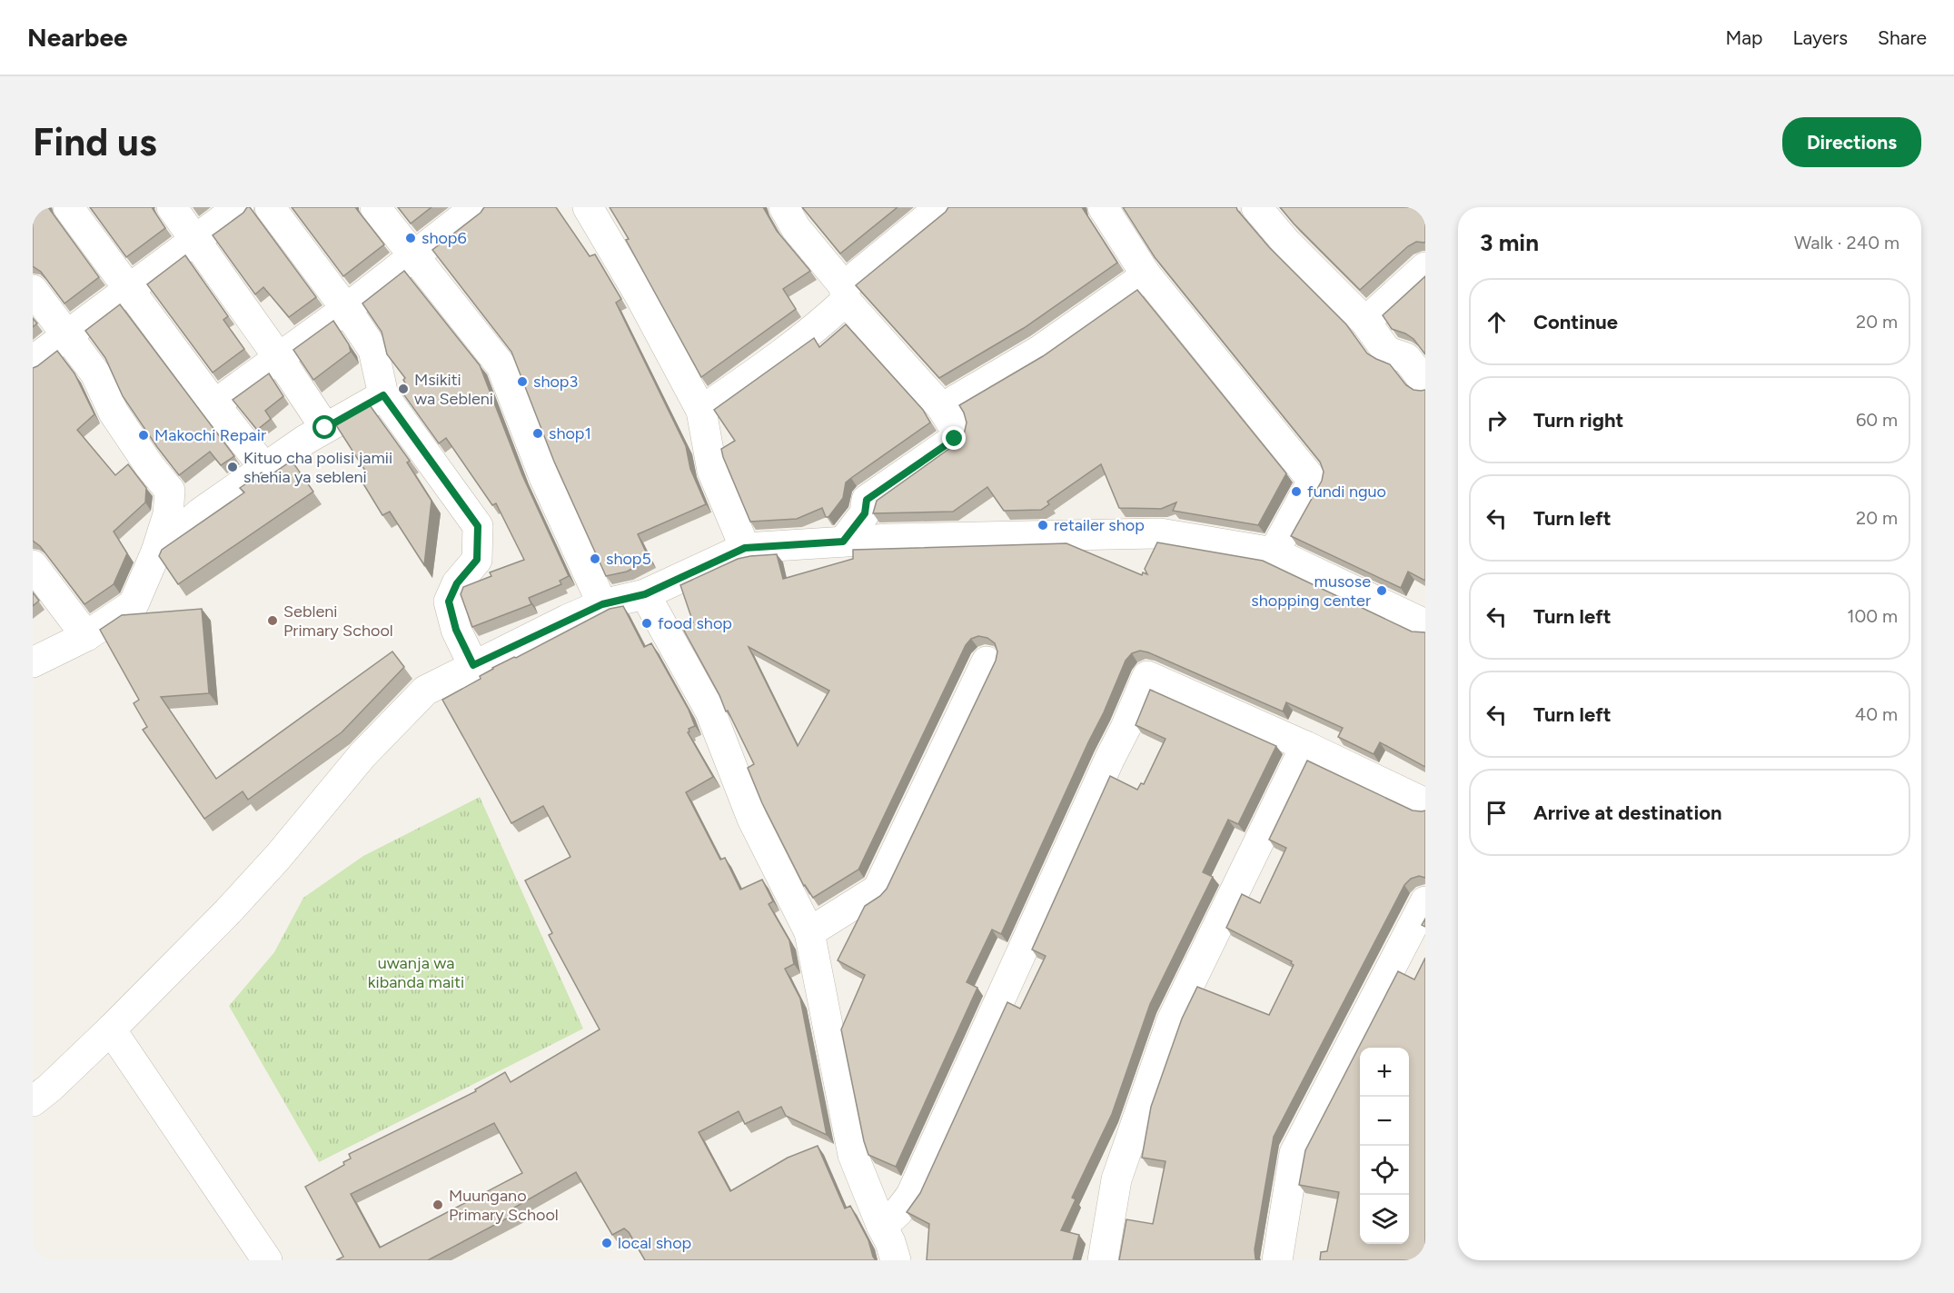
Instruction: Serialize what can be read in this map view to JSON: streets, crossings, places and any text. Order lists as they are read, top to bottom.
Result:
{
  "parks": ["uwanja wa kibanda maiti"],
  "places": [
    "shop6",
    "shop3",
    "Msikiti wa Sebleni",
    "shop1",
    "Makochi Repair",
    "Kituo cha polisi jamii shehia ya sebleni",
    "fundi nguo",
    "retailer shop",
    "shop5",
    "musose shopping center",
    "Sebleni Primary School",
    "food shop",
    "Muungano Primary School",
    "local shop"
  ],
  "page": {
    "header": "Nearbee",
    "nav": ["Map", "Layers", "Share"],
    "buttons": "Directions",
    "title": "Find us",
    "heading": ["3 min", "Walk · 240 m"],
    "list": [
      ["Continue", "20 m"],
      ["Turn right", "60 m"],
      ["Turn left", "20 m"],
      ["Turn left", "100 m"],
      ["Turn left", "40 m"],
      "Arrive at destination"
    ],
    "map_buttons": ["+", "−"]
  }
}
